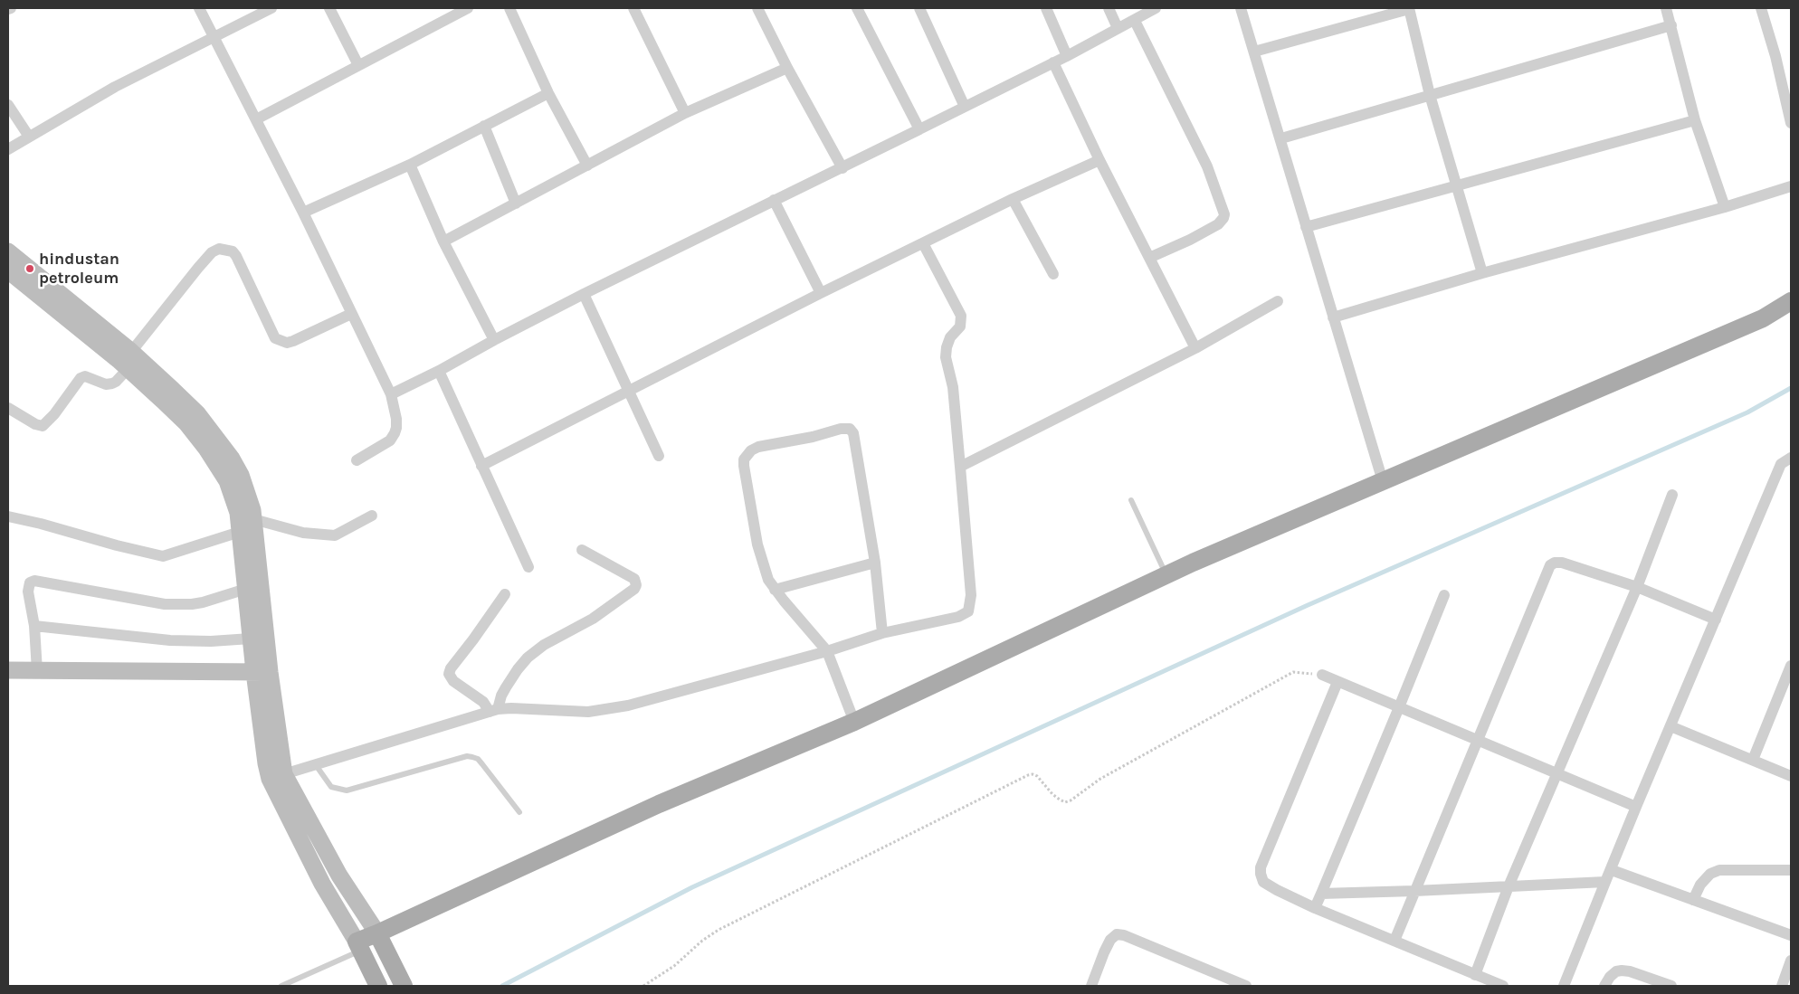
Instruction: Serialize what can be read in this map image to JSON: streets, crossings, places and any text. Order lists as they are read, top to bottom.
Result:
{
  "places": ["hindustan petroleum"]
}
